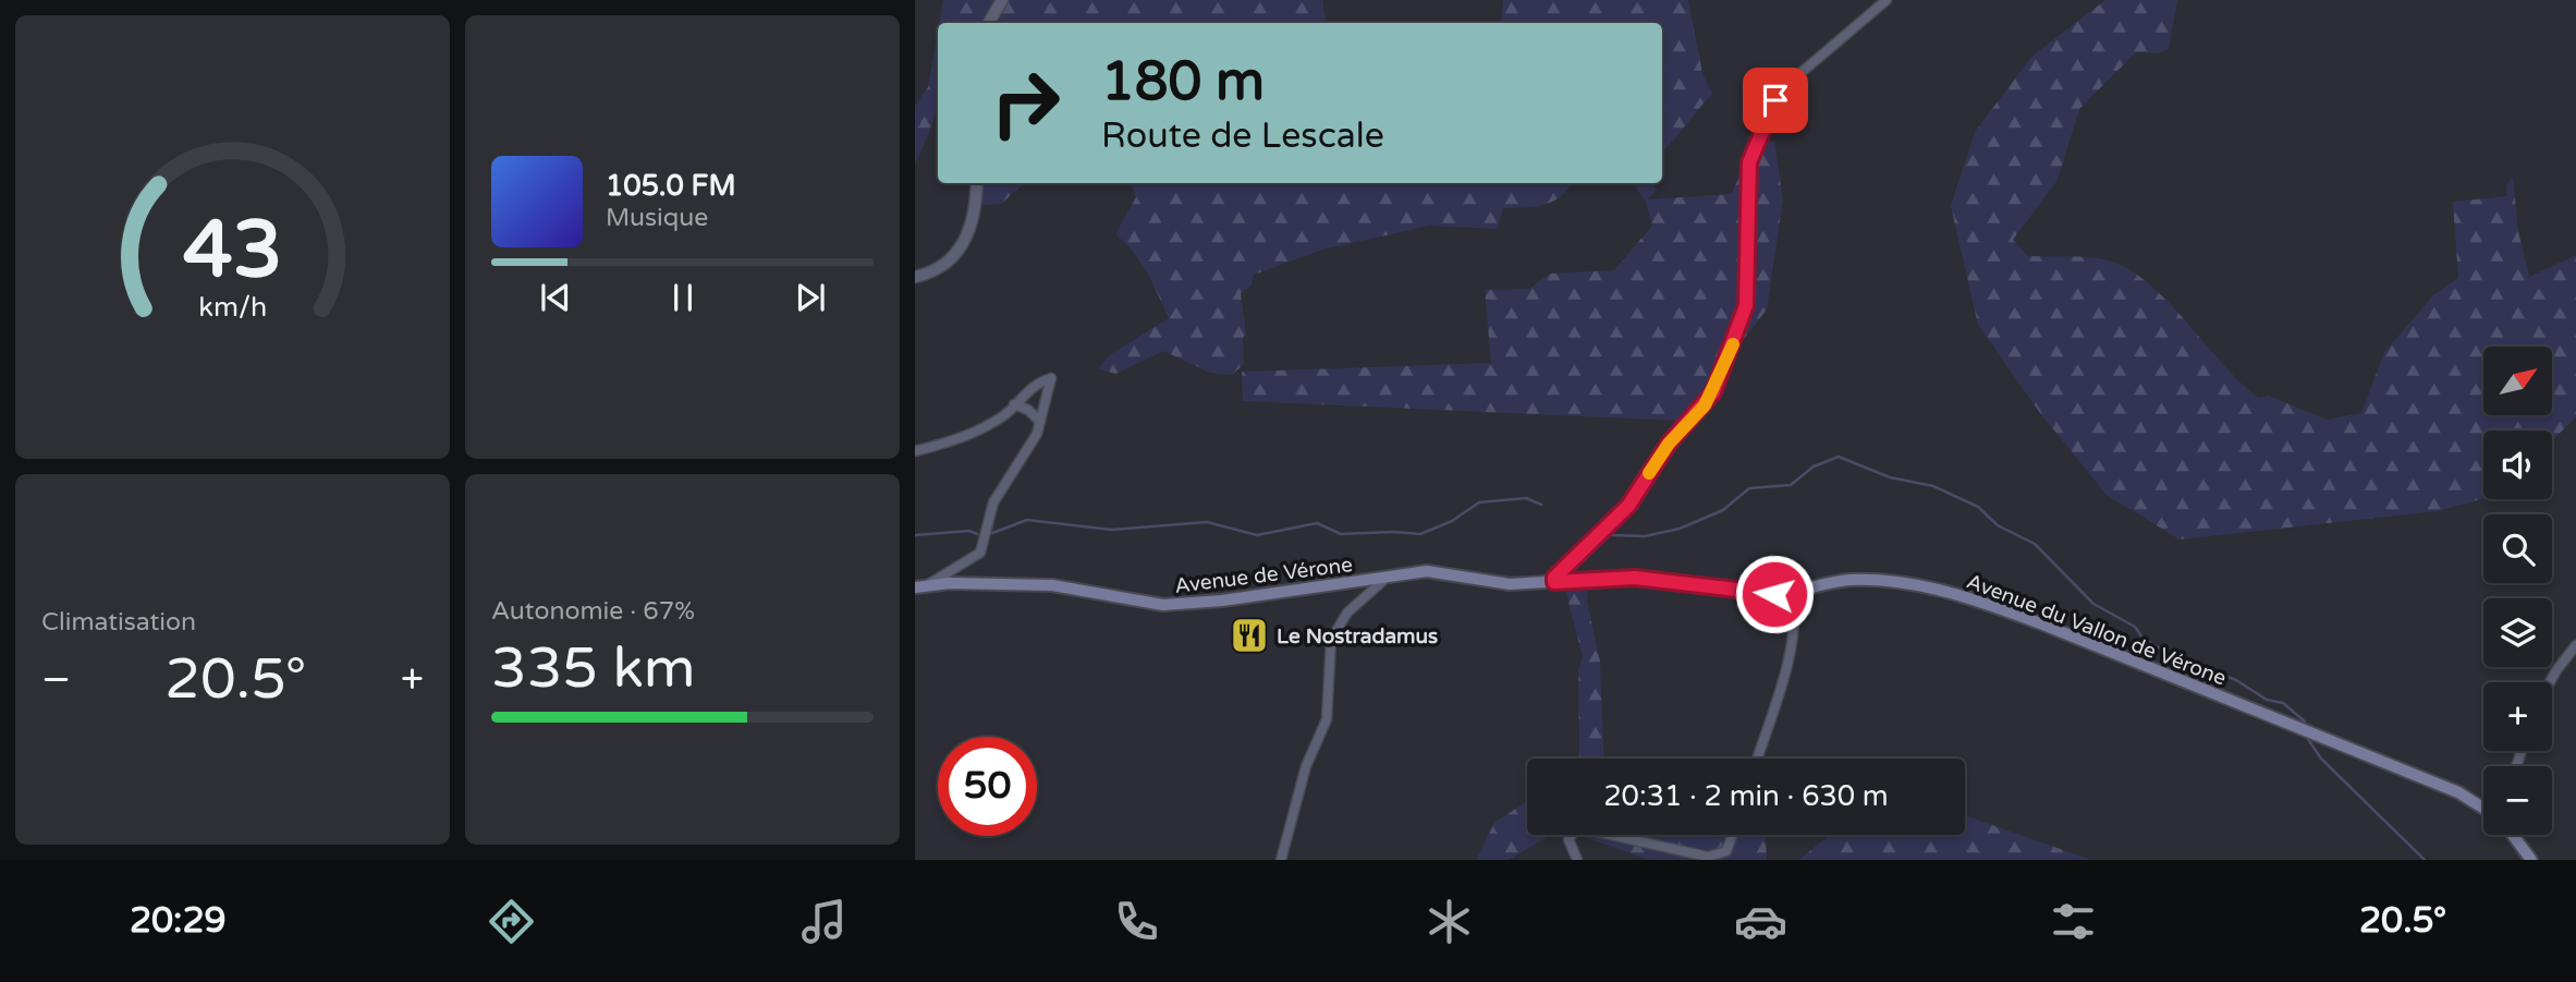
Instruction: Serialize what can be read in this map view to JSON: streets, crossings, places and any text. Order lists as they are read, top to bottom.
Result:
{
  "streets": {
    "main road": ["Avenue de Vérone", "Avenue du Vallon de Vérone"]
  },
  "crossings": [
    ["Avenue de Vérone", "Avenue du Vallon de Vérone"]
  ],
  "places": {
    "restaurant": ["Le Nostradamus"]
  },
  "north": "top right",
  "page": {
    "turn": ["180 m", "Route de Lescale"],
    "song": ["105.0 FM", "Musique"],
    "map_buttons": ["+", "−"],
    "tile": [
      "Climatisation",
      ["Autonomie · 67%", "335 km"]
    ],
    "heat": ["−", "20.5°", "+"],
    "limit": "50",
    "trip": "20:31 · 2 min · 630 m",
    "tabs": ["20:29", "20.5°"],
    "gauge": ["43", "km/h"]
  }
}
